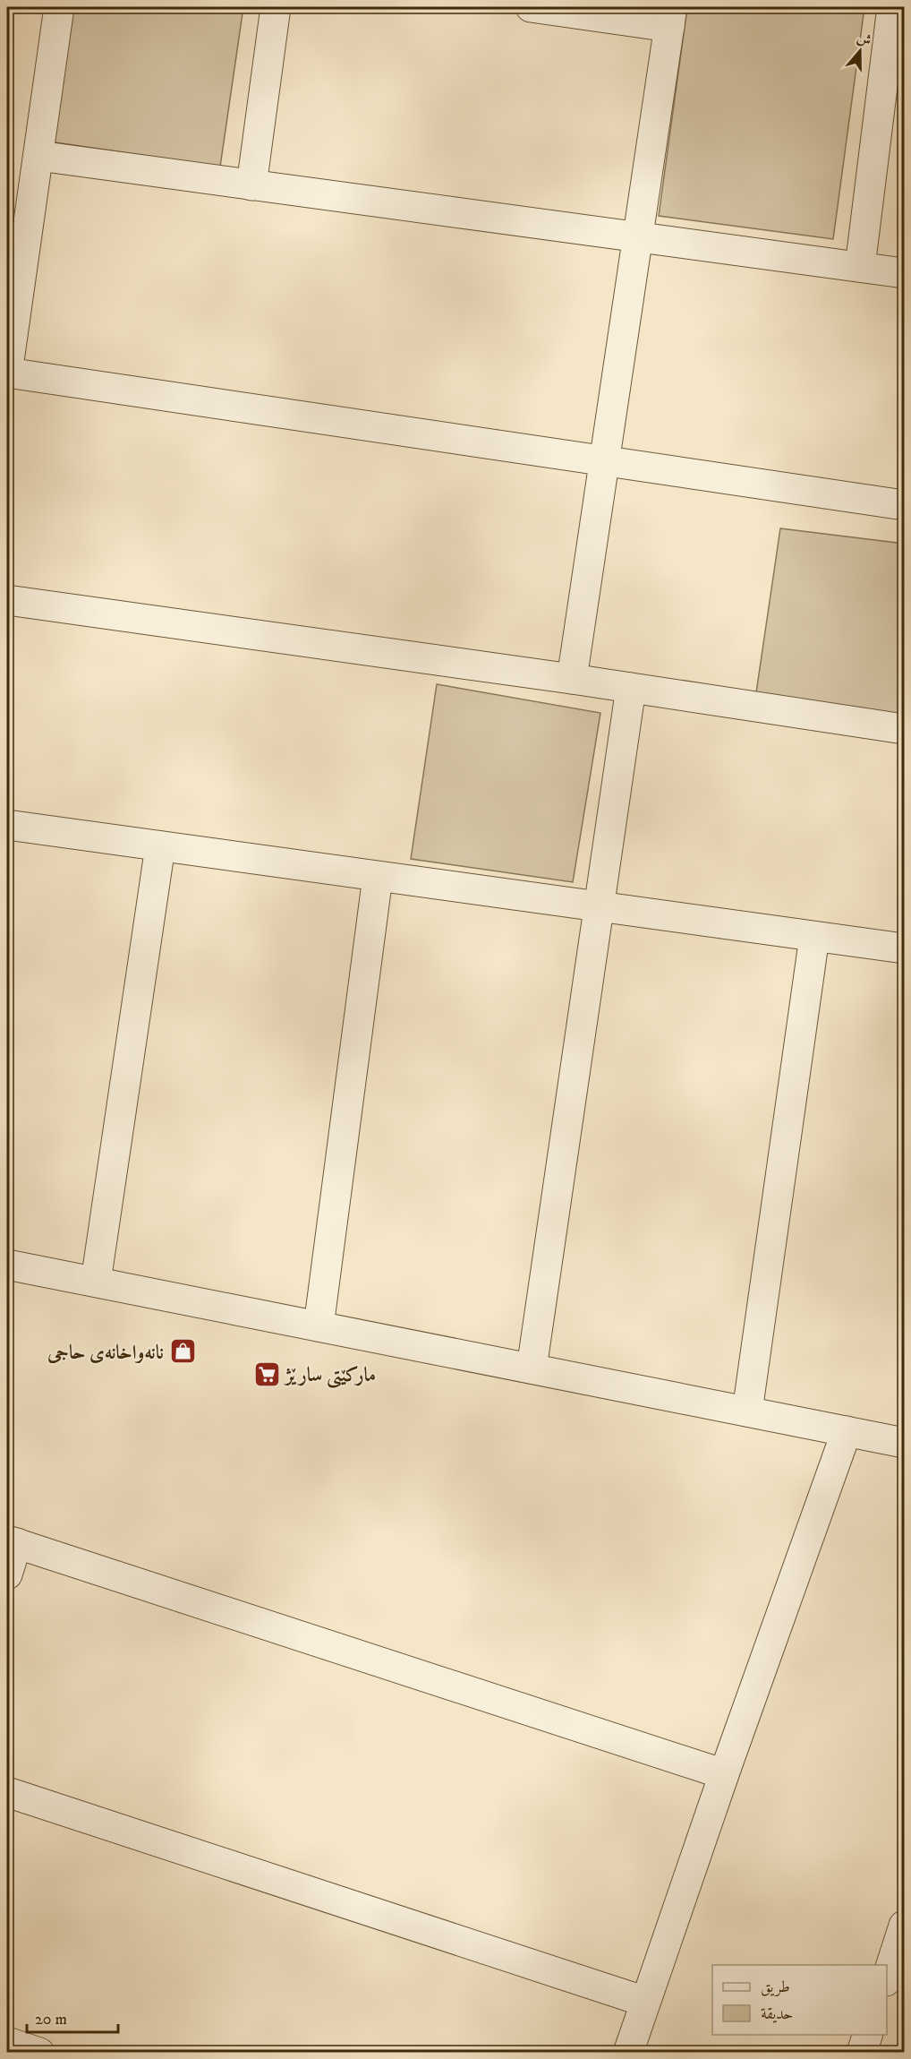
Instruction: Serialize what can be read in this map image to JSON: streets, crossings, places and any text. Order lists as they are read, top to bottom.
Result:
{
  "places": {
    "shop": ["نانەواخانەی حاجی"],
    "supermarket": ["مارکێتی سارێژ"]
  },
  "legend": ["طريق", "حديقة"],
  "scale_bar": "20 m",
  "north": "top"
}
